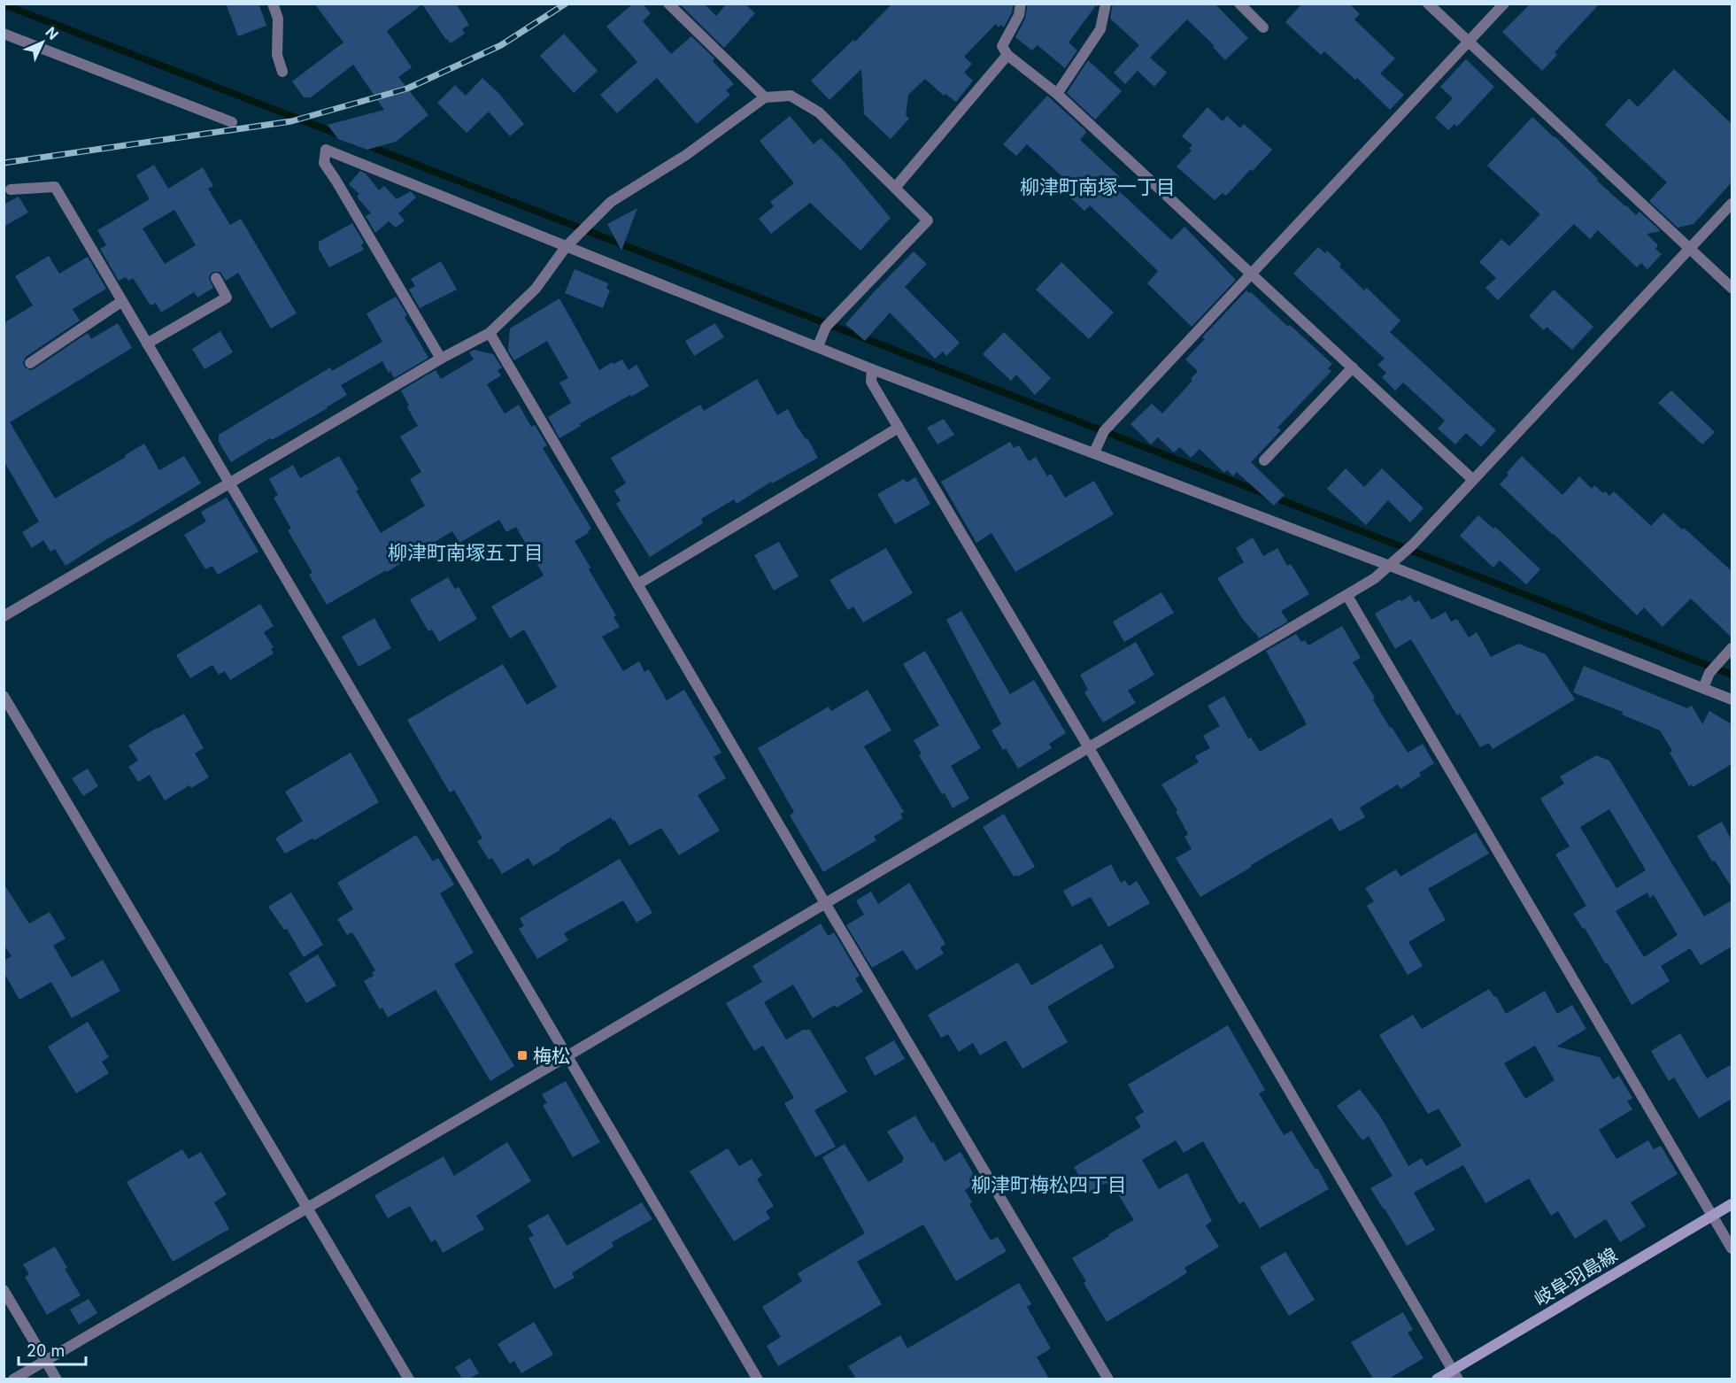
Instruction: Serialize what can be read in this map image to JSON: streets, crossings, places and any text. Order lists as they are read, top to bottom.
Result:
{
  "streets": {
    "main road": ["岐阜羽島線"]
  },
  "districts": ["柳津町南塚一丁目", "柳津町南塚五丁目", "柳津町梅松四丁目"],
  "places": {
    "transit": ["梅松"]
  },
  "scale_bar": "20 m",
  "north": "top right"
}
